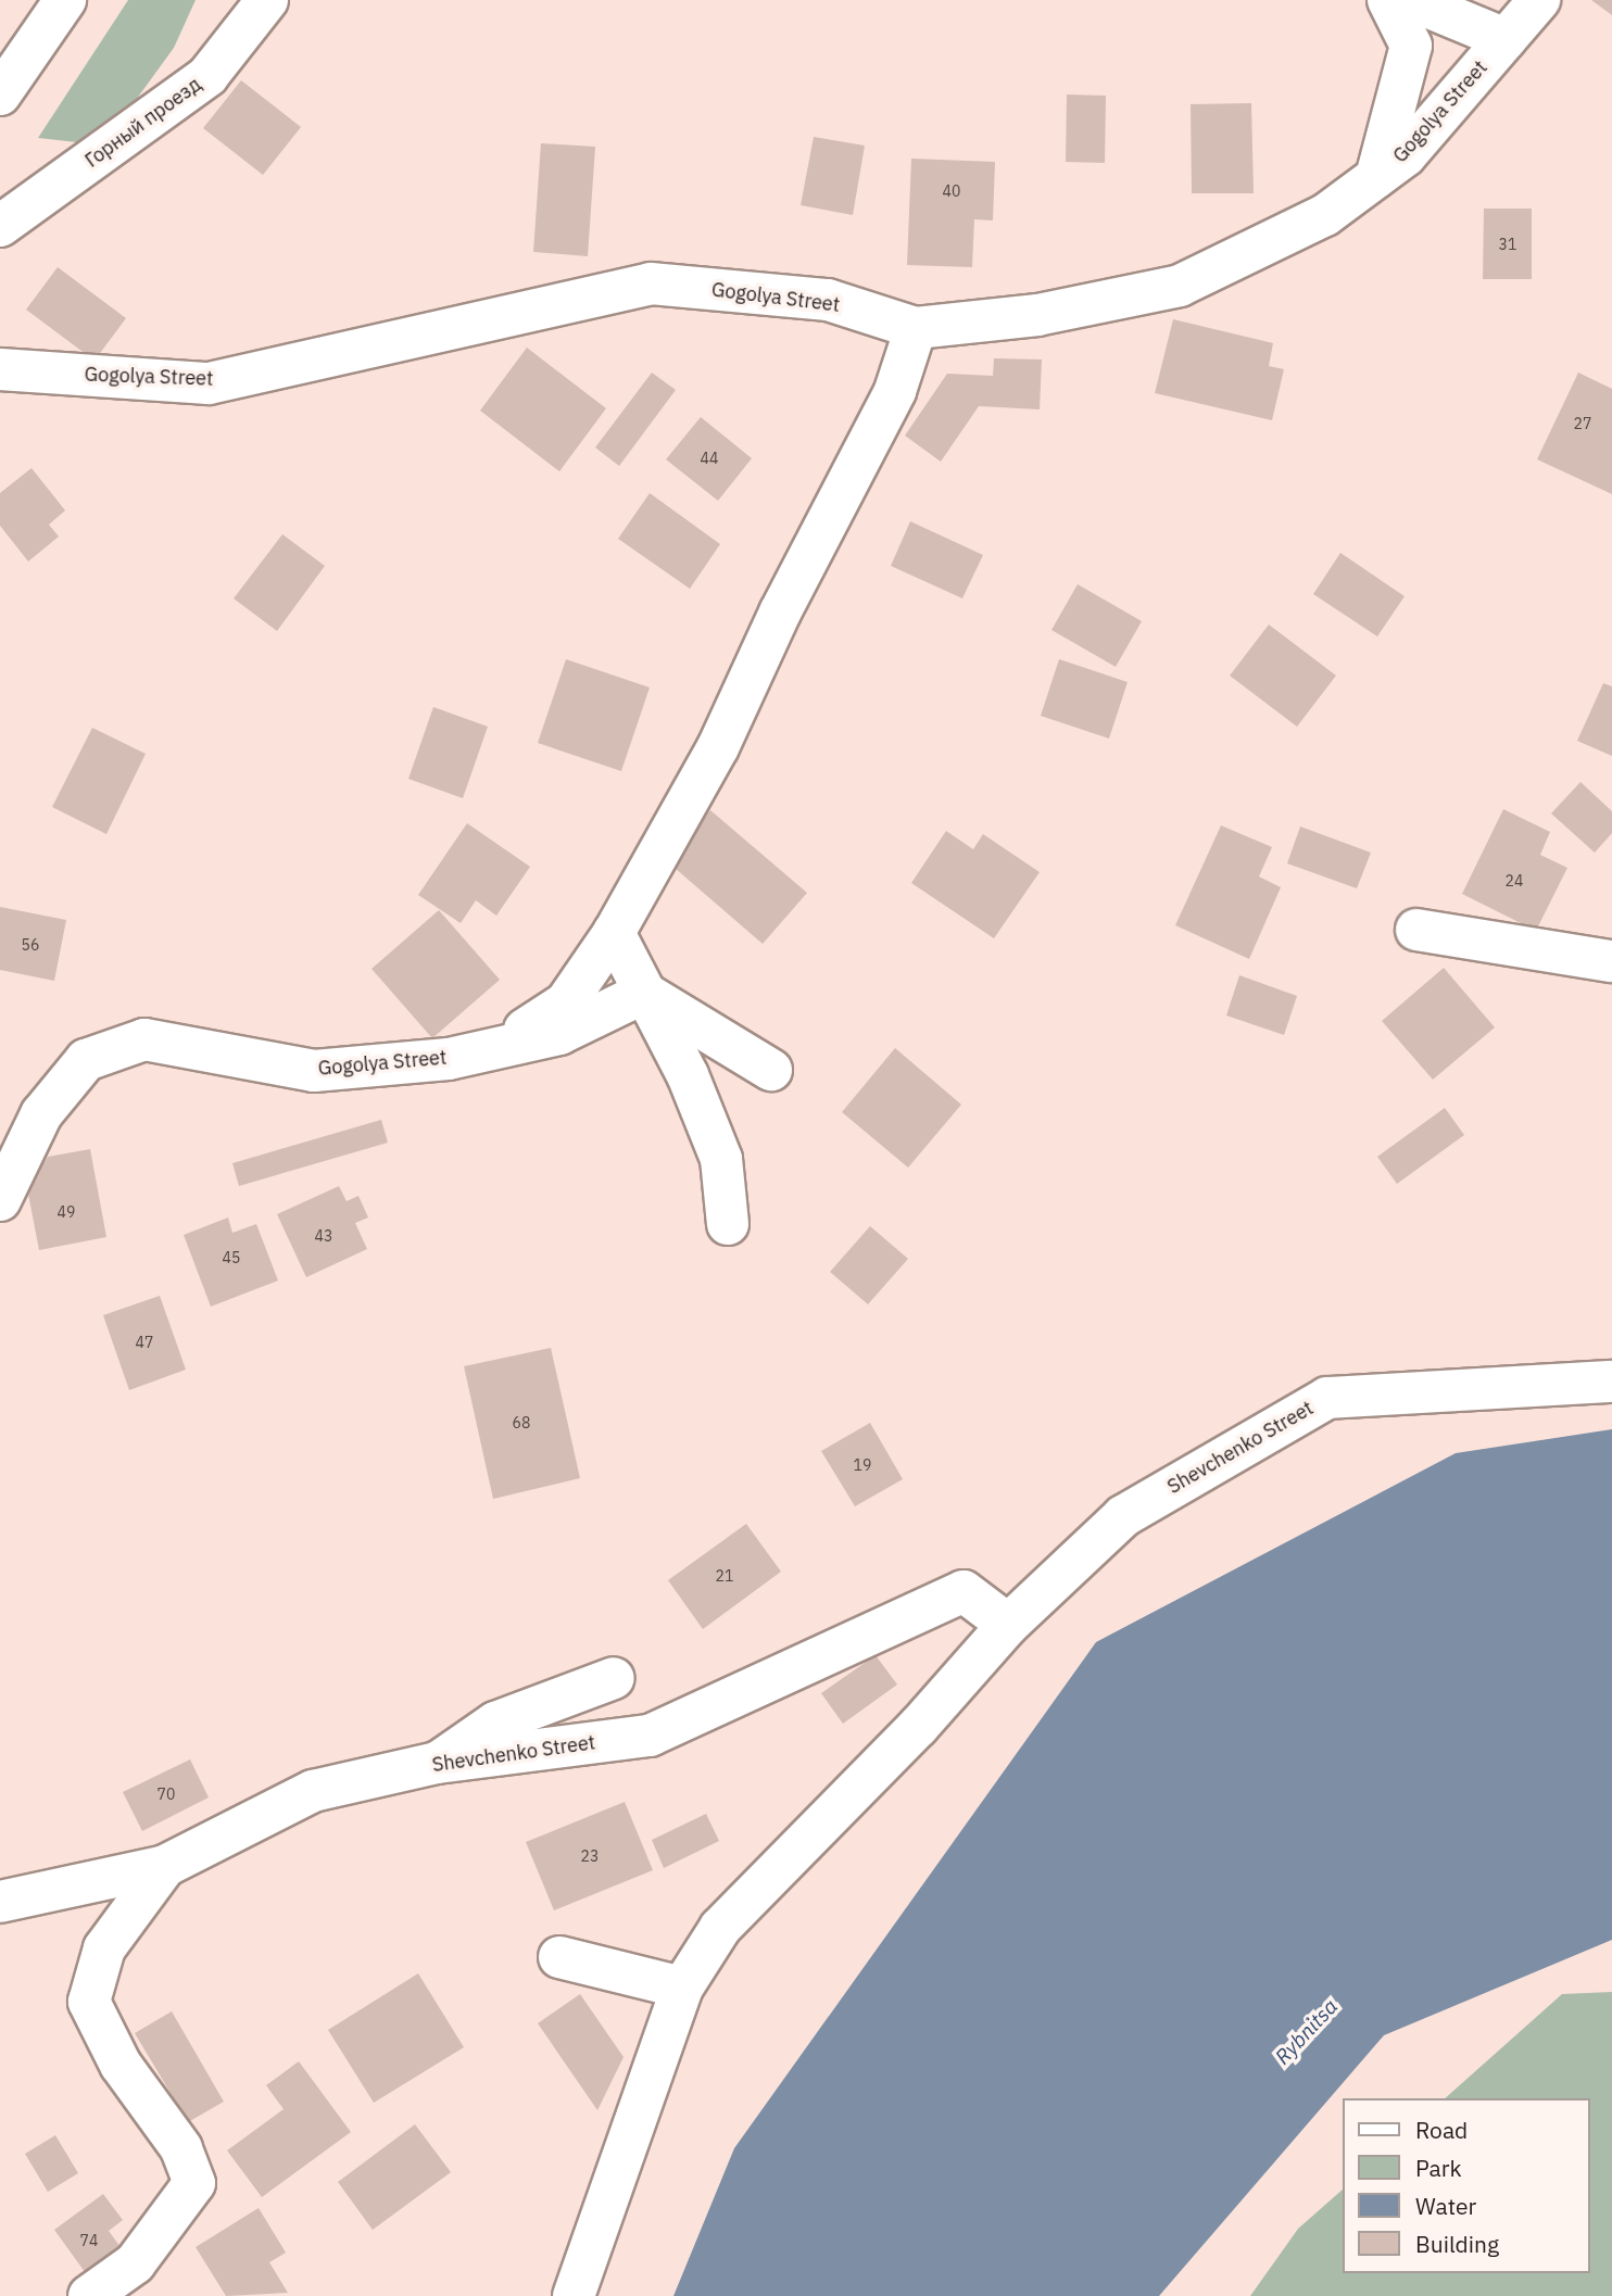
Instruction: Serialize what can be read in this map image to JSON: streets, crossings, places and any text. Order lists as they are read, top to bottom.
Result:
{
  "streets": {
    "street": ["Gogolya Street", "Горный проезд", "Shevchenko Street"]
  },
  "water": ["Rybnitsa"],
  "house_numbers": [
    "40",
    "31",
    "27",
    "44",
    "24",
    "56",
    "49",
    "43",
    "45",
    "47",
    "68",
    "19",
    "21",
    "70",
    "23",
    "74"
  ],
  "legend": [
    "Road",
    "Park",
    "Water",
    "Building"
  ]
}
